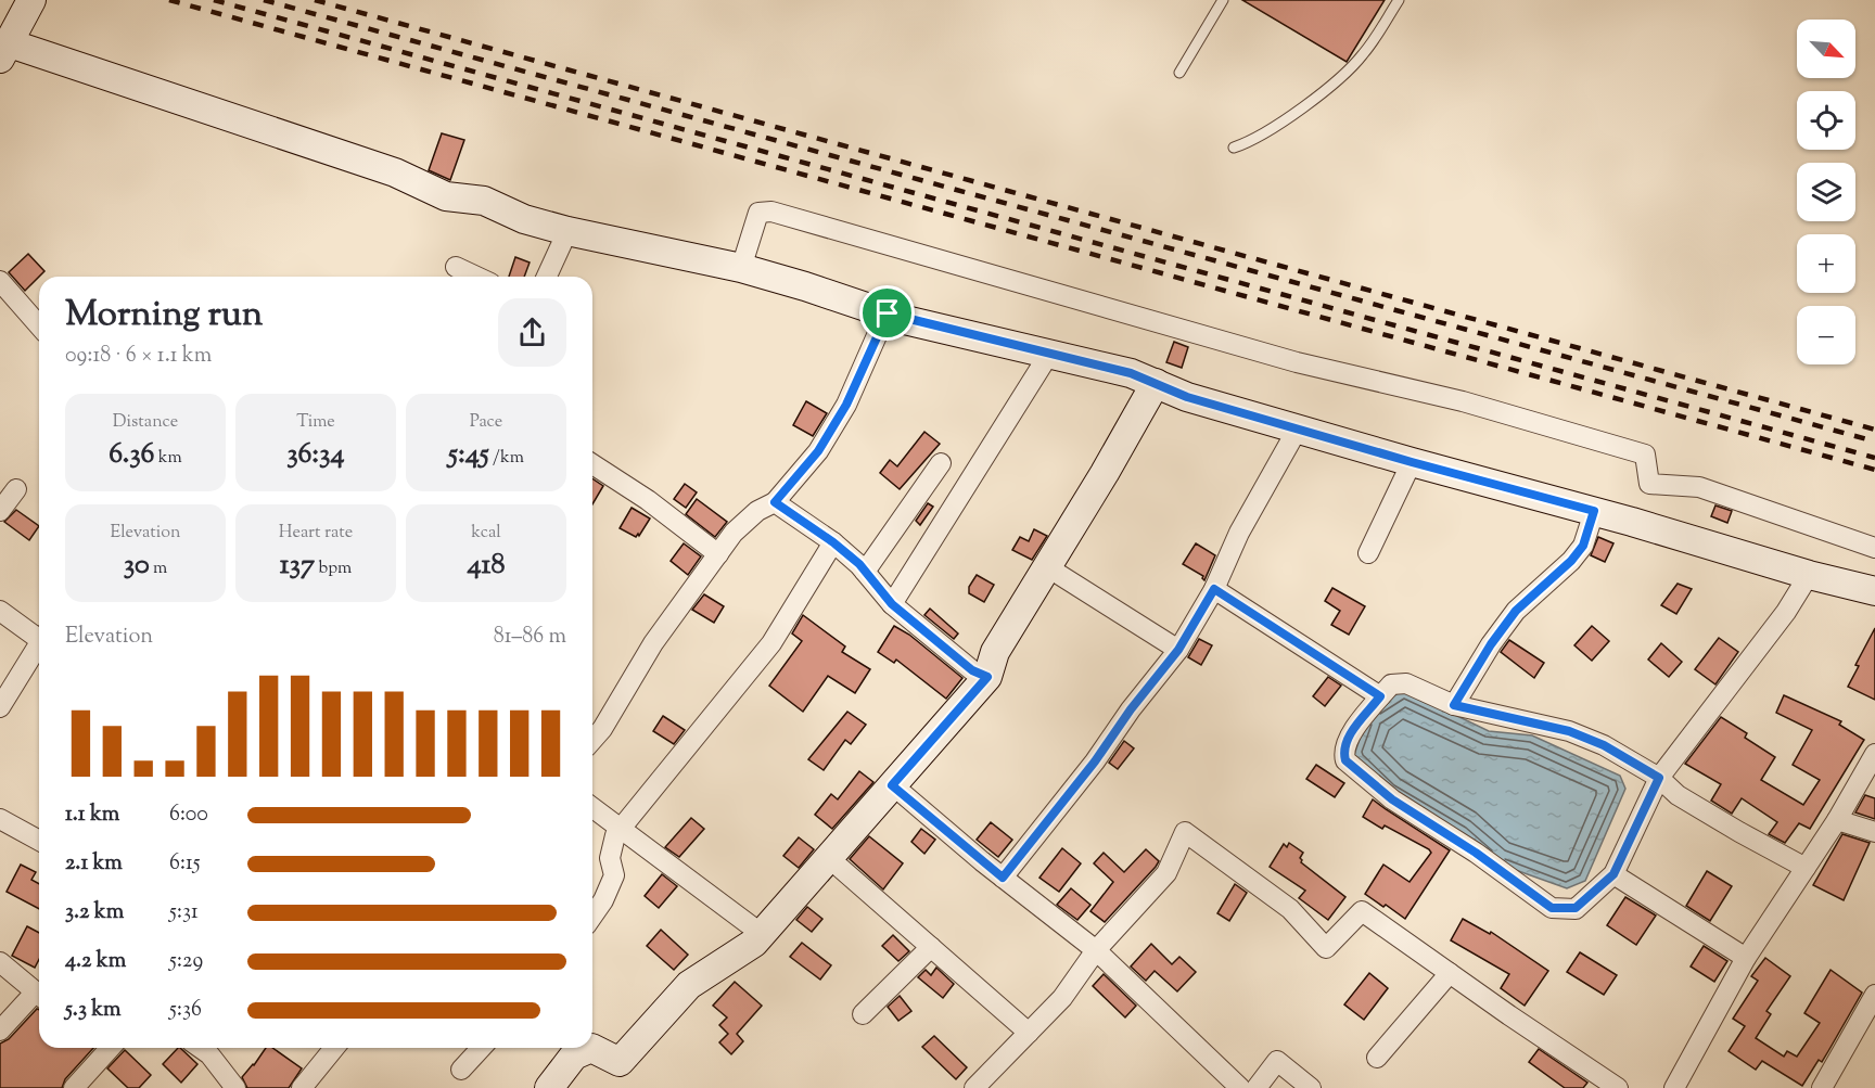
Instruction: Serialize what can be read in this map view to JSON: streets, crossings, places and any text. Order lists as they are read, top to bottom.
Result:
{
  "north": "bottom right",
  "page": {
    "map_buttons": ["+", "−"],
    "heading": ["Morning run", "09:18 · 6 × 1.1 km"],
    "stats": [
      ["Distance", "6.36 km"],
      ["Time", "36:34"],
      ["Pace", "5:45 /km"],
      ["Elevation", "30 m"],
      ["Heart rate", "137 bpm"],
      ["kcal", "418"]
    ],
    "chart": ["Elevation", "81–86 m"],
    "list": [
      {
        "name": "1.1 km",
        "note": "6:00"
      },
      {
        "name": "2.1 km",
        "note": "6:15"
      },
      {
        "name": "3.2 km",
        "note": "5:31"
      },
      {
        "name": "4.2 km",
        "note": "5:29"
      },
      {
        "name": "5.3 km",
        "note": "5:36"
      }
    ]
  }
}
